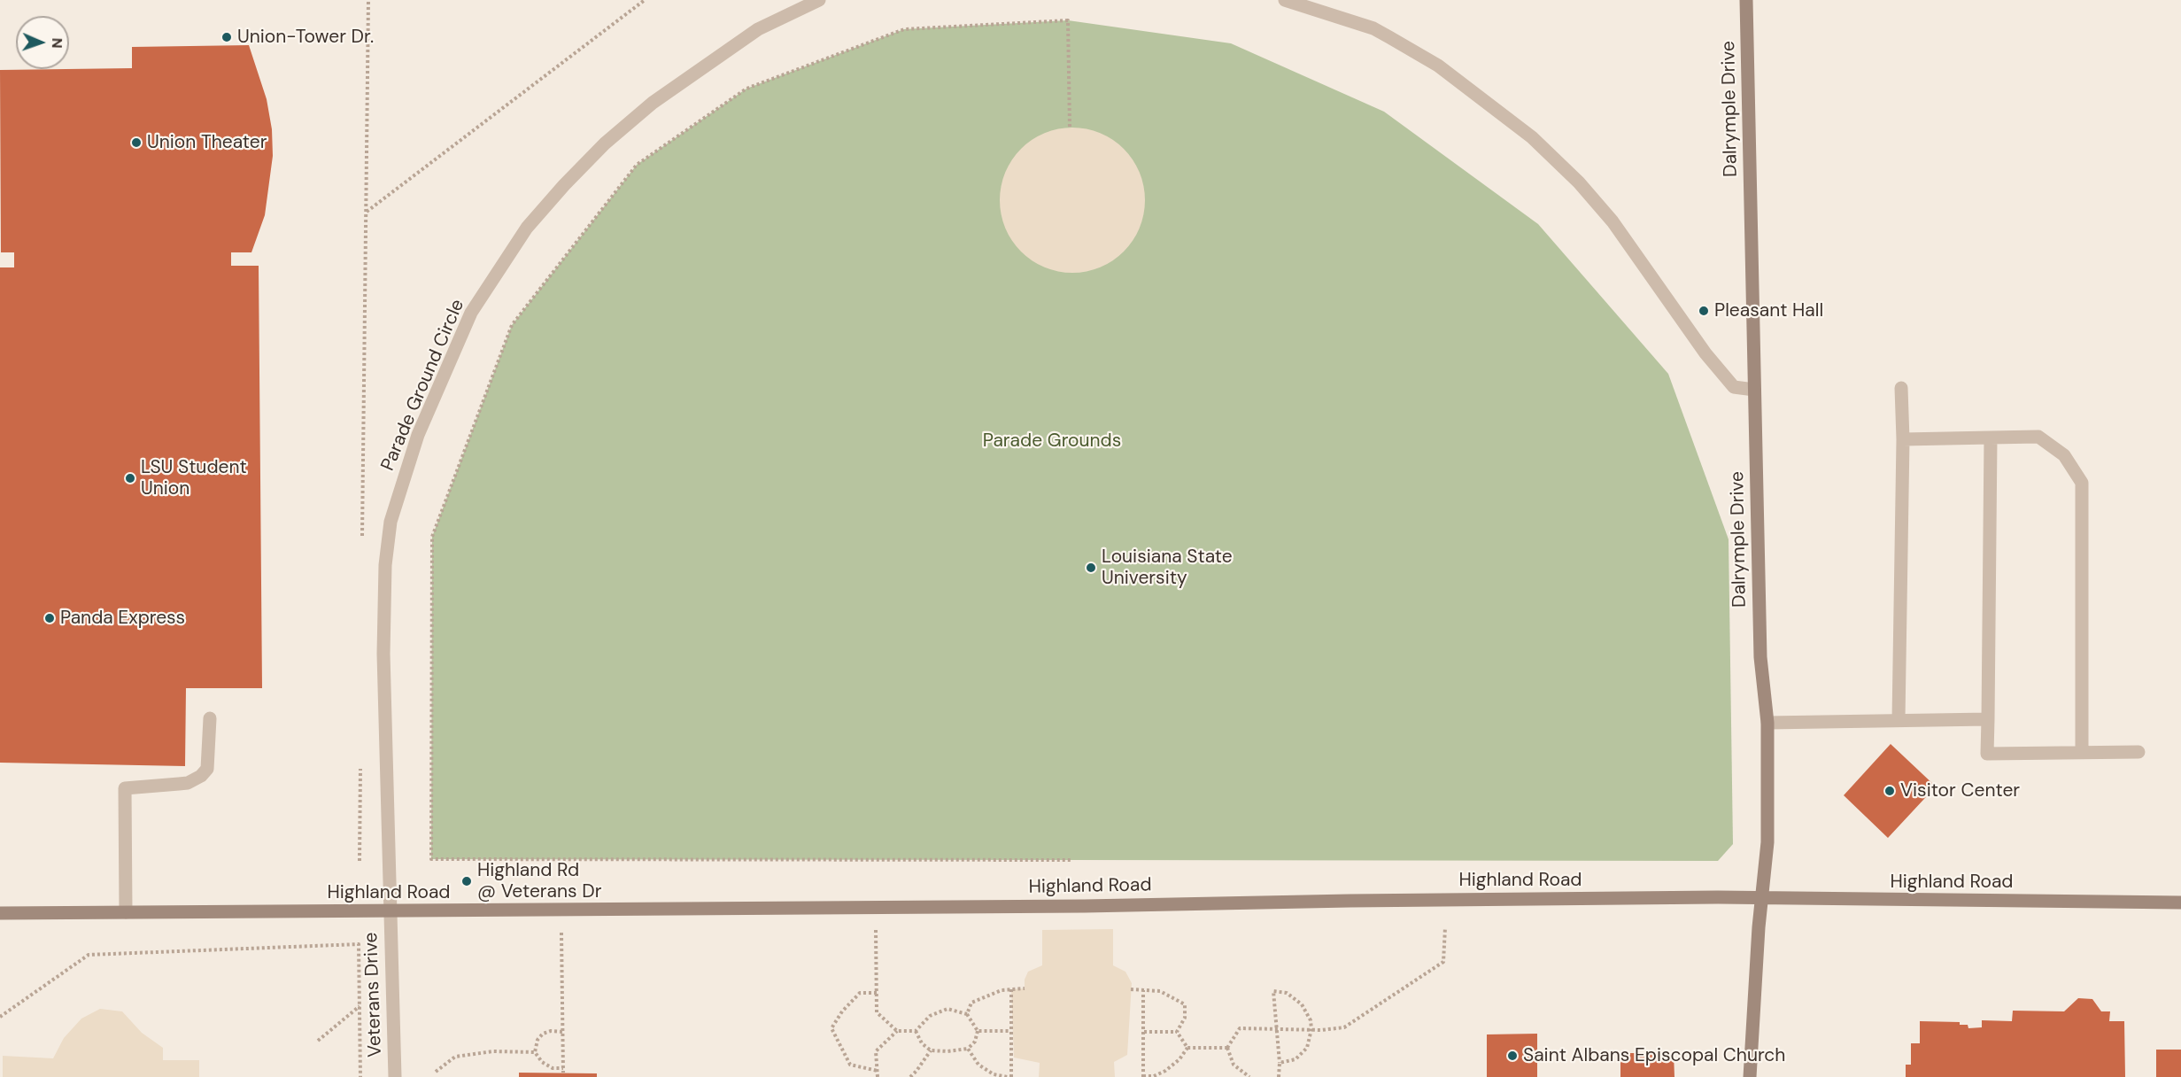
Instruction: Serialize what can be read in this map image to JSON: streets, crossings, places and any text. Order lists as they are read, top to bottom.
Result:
{
  "streets": {
    "street": [
      "Dalrymple Drive",
      "Parade Ground Circle",
      "Highland Road",
      "Veterans Drive"
    ]
  },
  "crossings": [
    ["Dalrymple Drive", "Highland Road"],
    ["Parade Ground Circle", "Highland Road"],
    ["Parade Ground Circle", "Veterans Drive"],
    ["Highland Road", "Veterans Drive"]
  ],
  "parks": ["Parade Grounds"],
  "places": [
    "Union-Tower Dr.",
    "Union Theater",
    "Pleasant Hall",
    "LSU Student Union",
    "Louisiana State University",
    "Panda Express",
    "Visitor Center",
    "Highland Rd @ Veterans Dr",
    "Saint Albans Episcopal Church"
  ],
  "north": "right"
}
